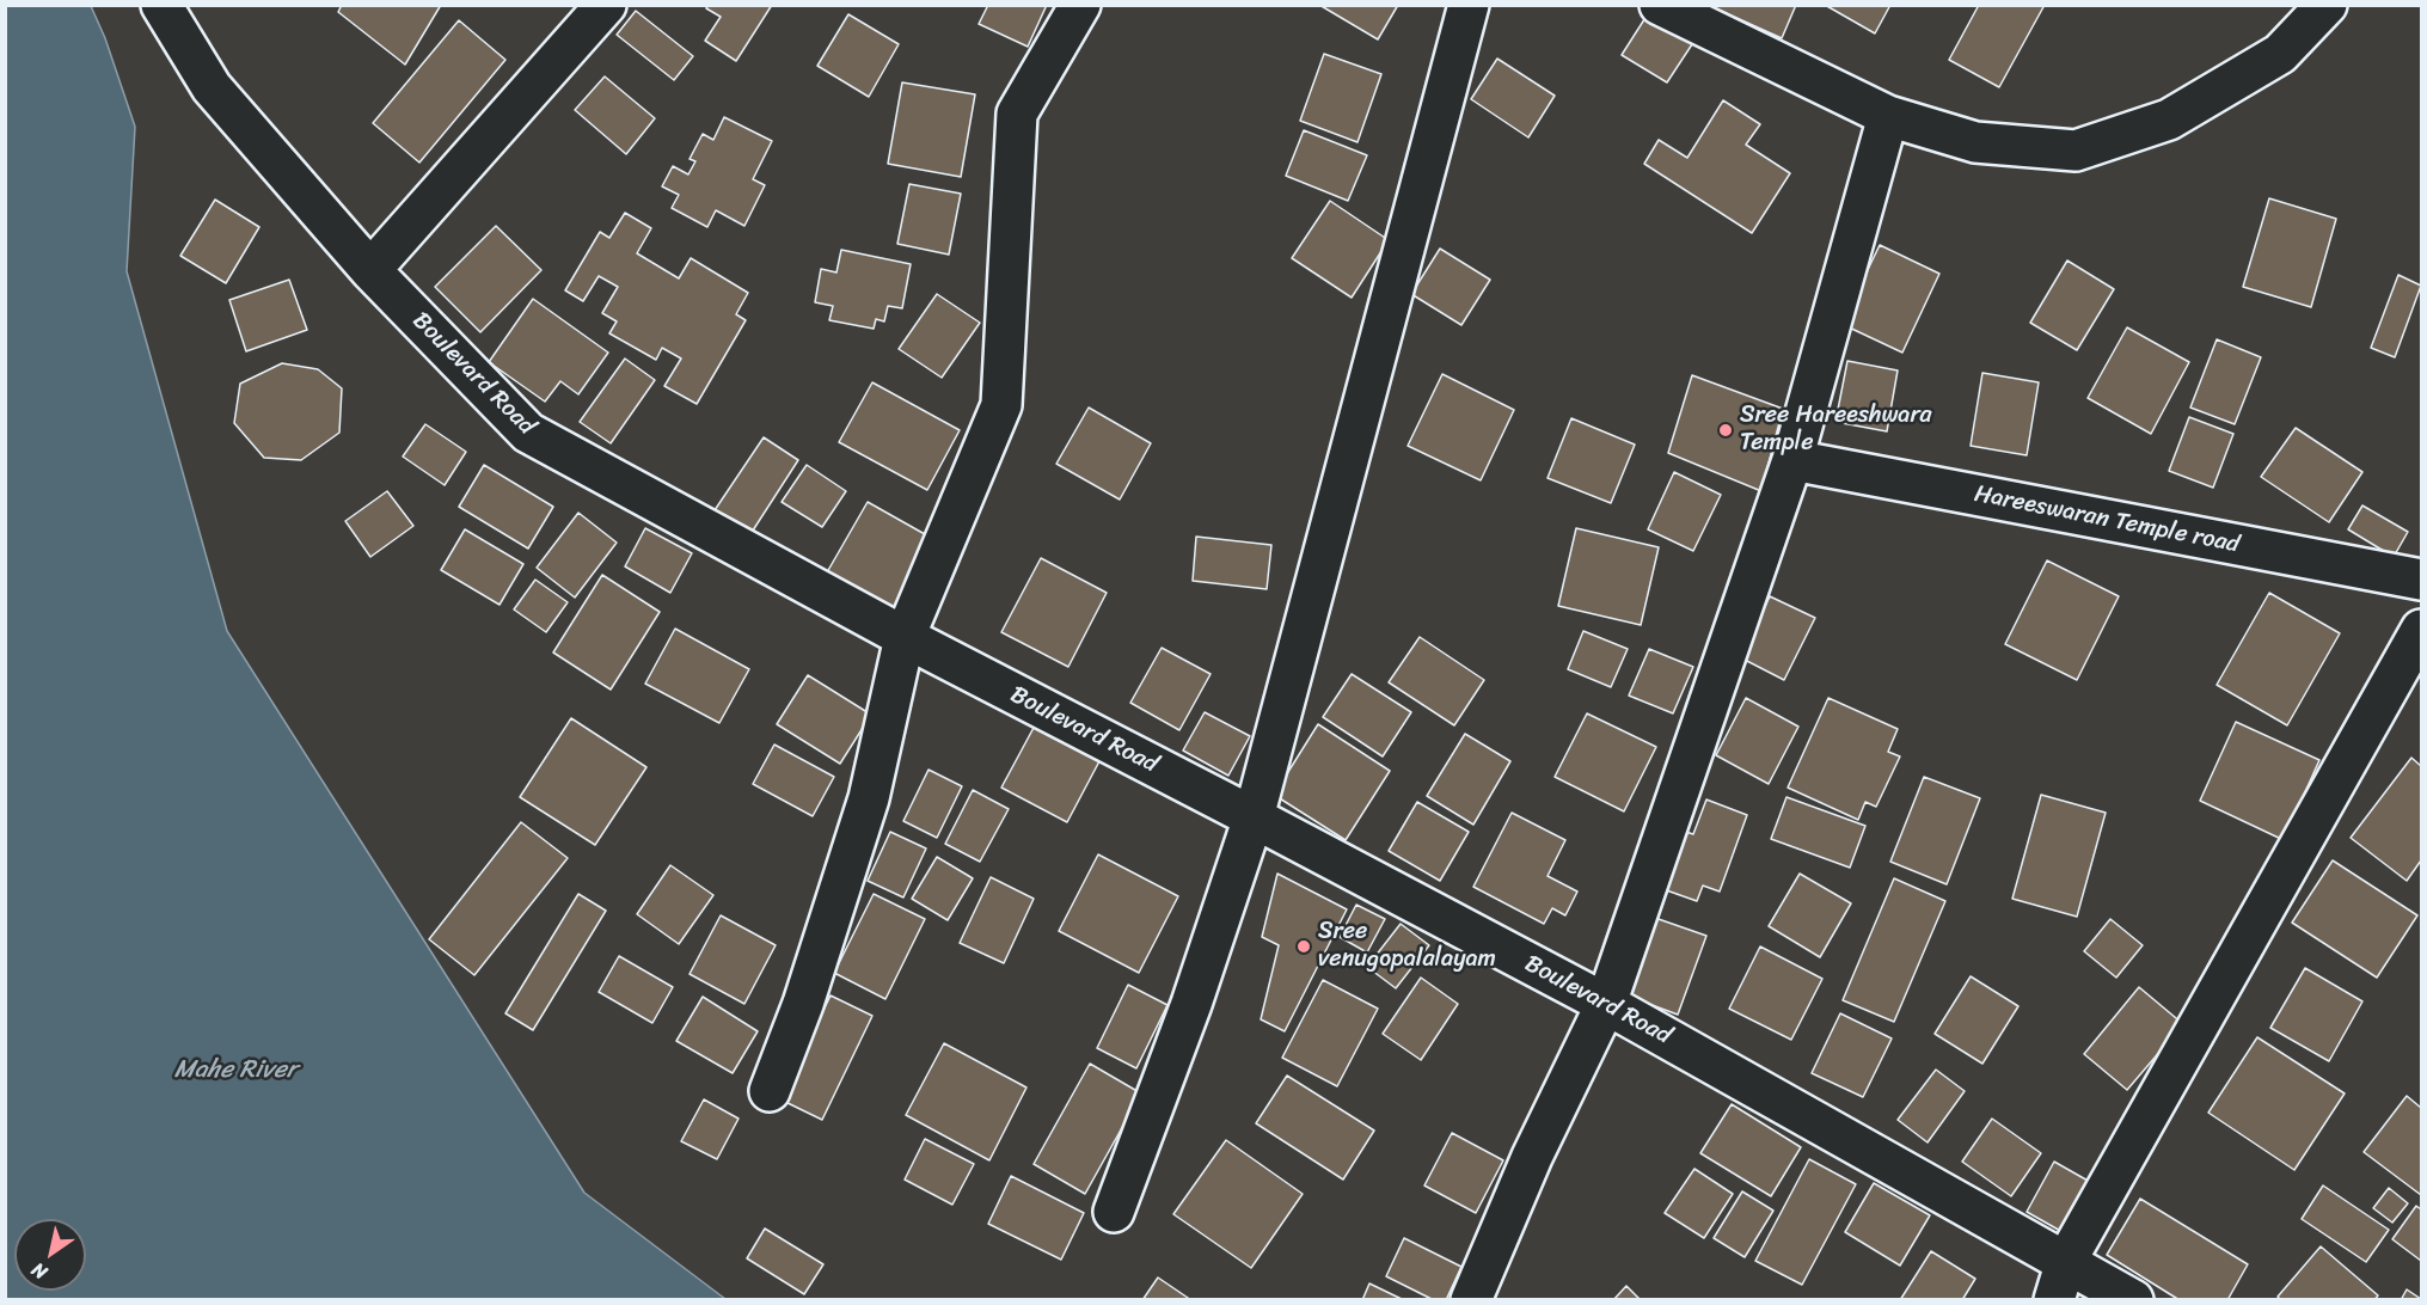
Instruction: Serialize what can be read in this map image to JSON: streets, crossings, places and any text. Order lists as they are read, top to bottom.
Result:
{
  "streets": {
    "street": ["Boulevard Road", "Hareeswaran Temple road"]
  },
  "water": ["Mahe River"],
  "places": ["Sree Hareeshwara Temple", "Sree venugopalalayam"],
  "north": "bottom left"
}
